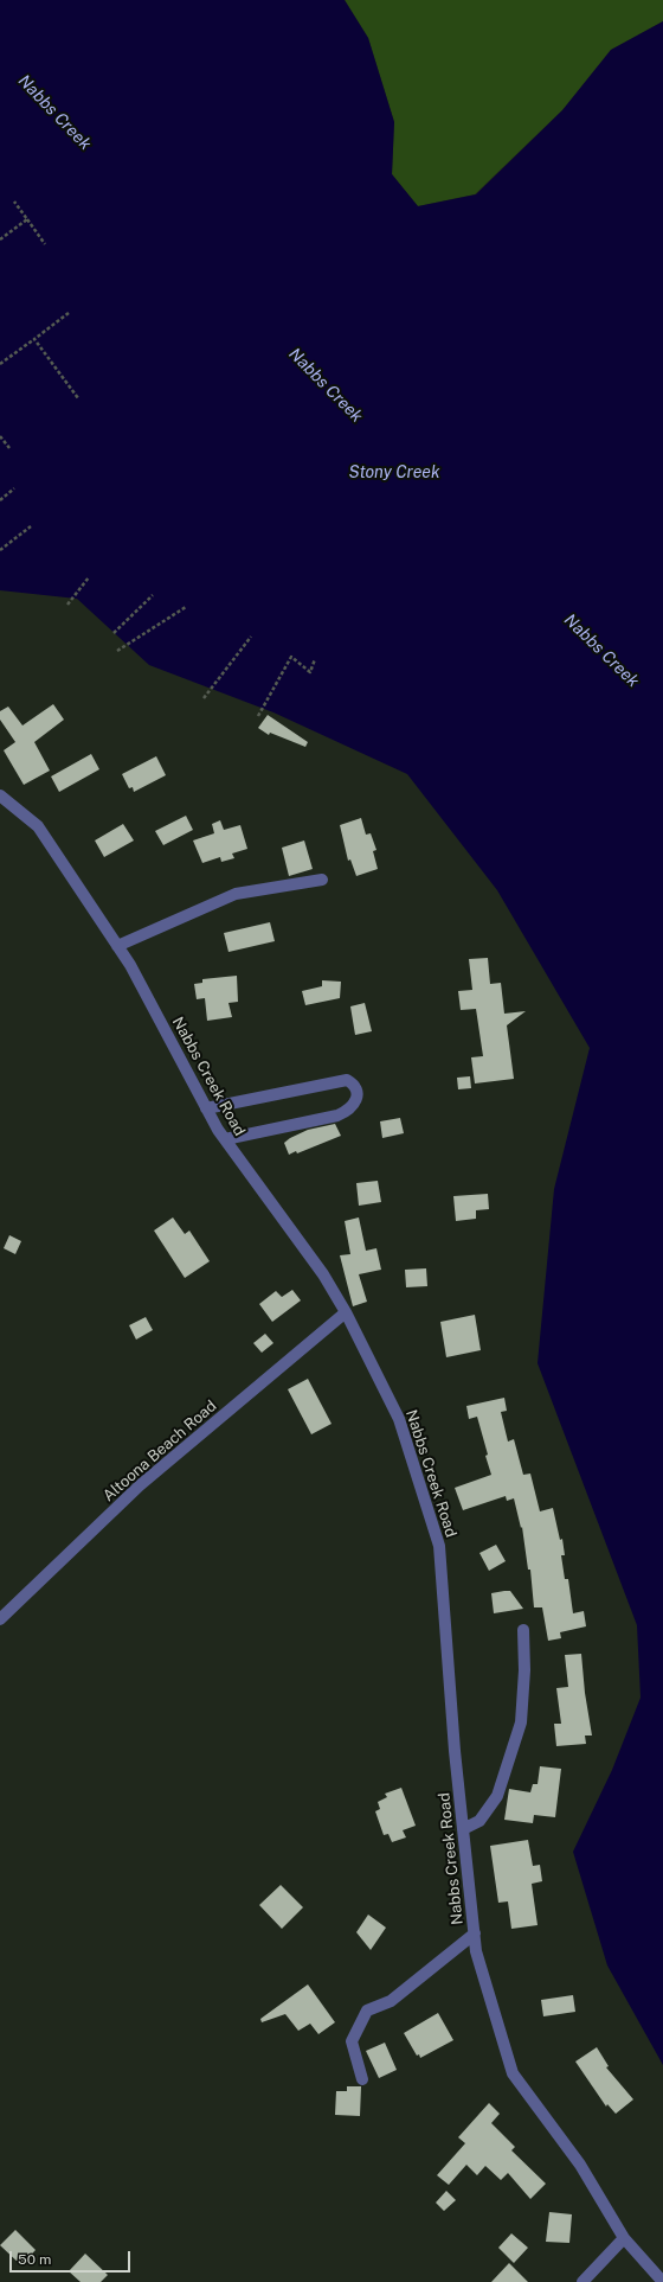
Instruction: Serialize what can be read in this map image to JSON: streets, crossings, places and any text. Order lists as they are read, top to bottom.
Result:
{
  "streets": {
    "street": ["Nabbs Creek Road", "Altoona Beach Road"]
  },
  "crossings": [
    ["Nabbs Creek Road", "Altoona Beach Road"]
  ],
  "water": ["Nabbs Creek", "Stony Creek"],
  "scale_bar": "50 m"
}
